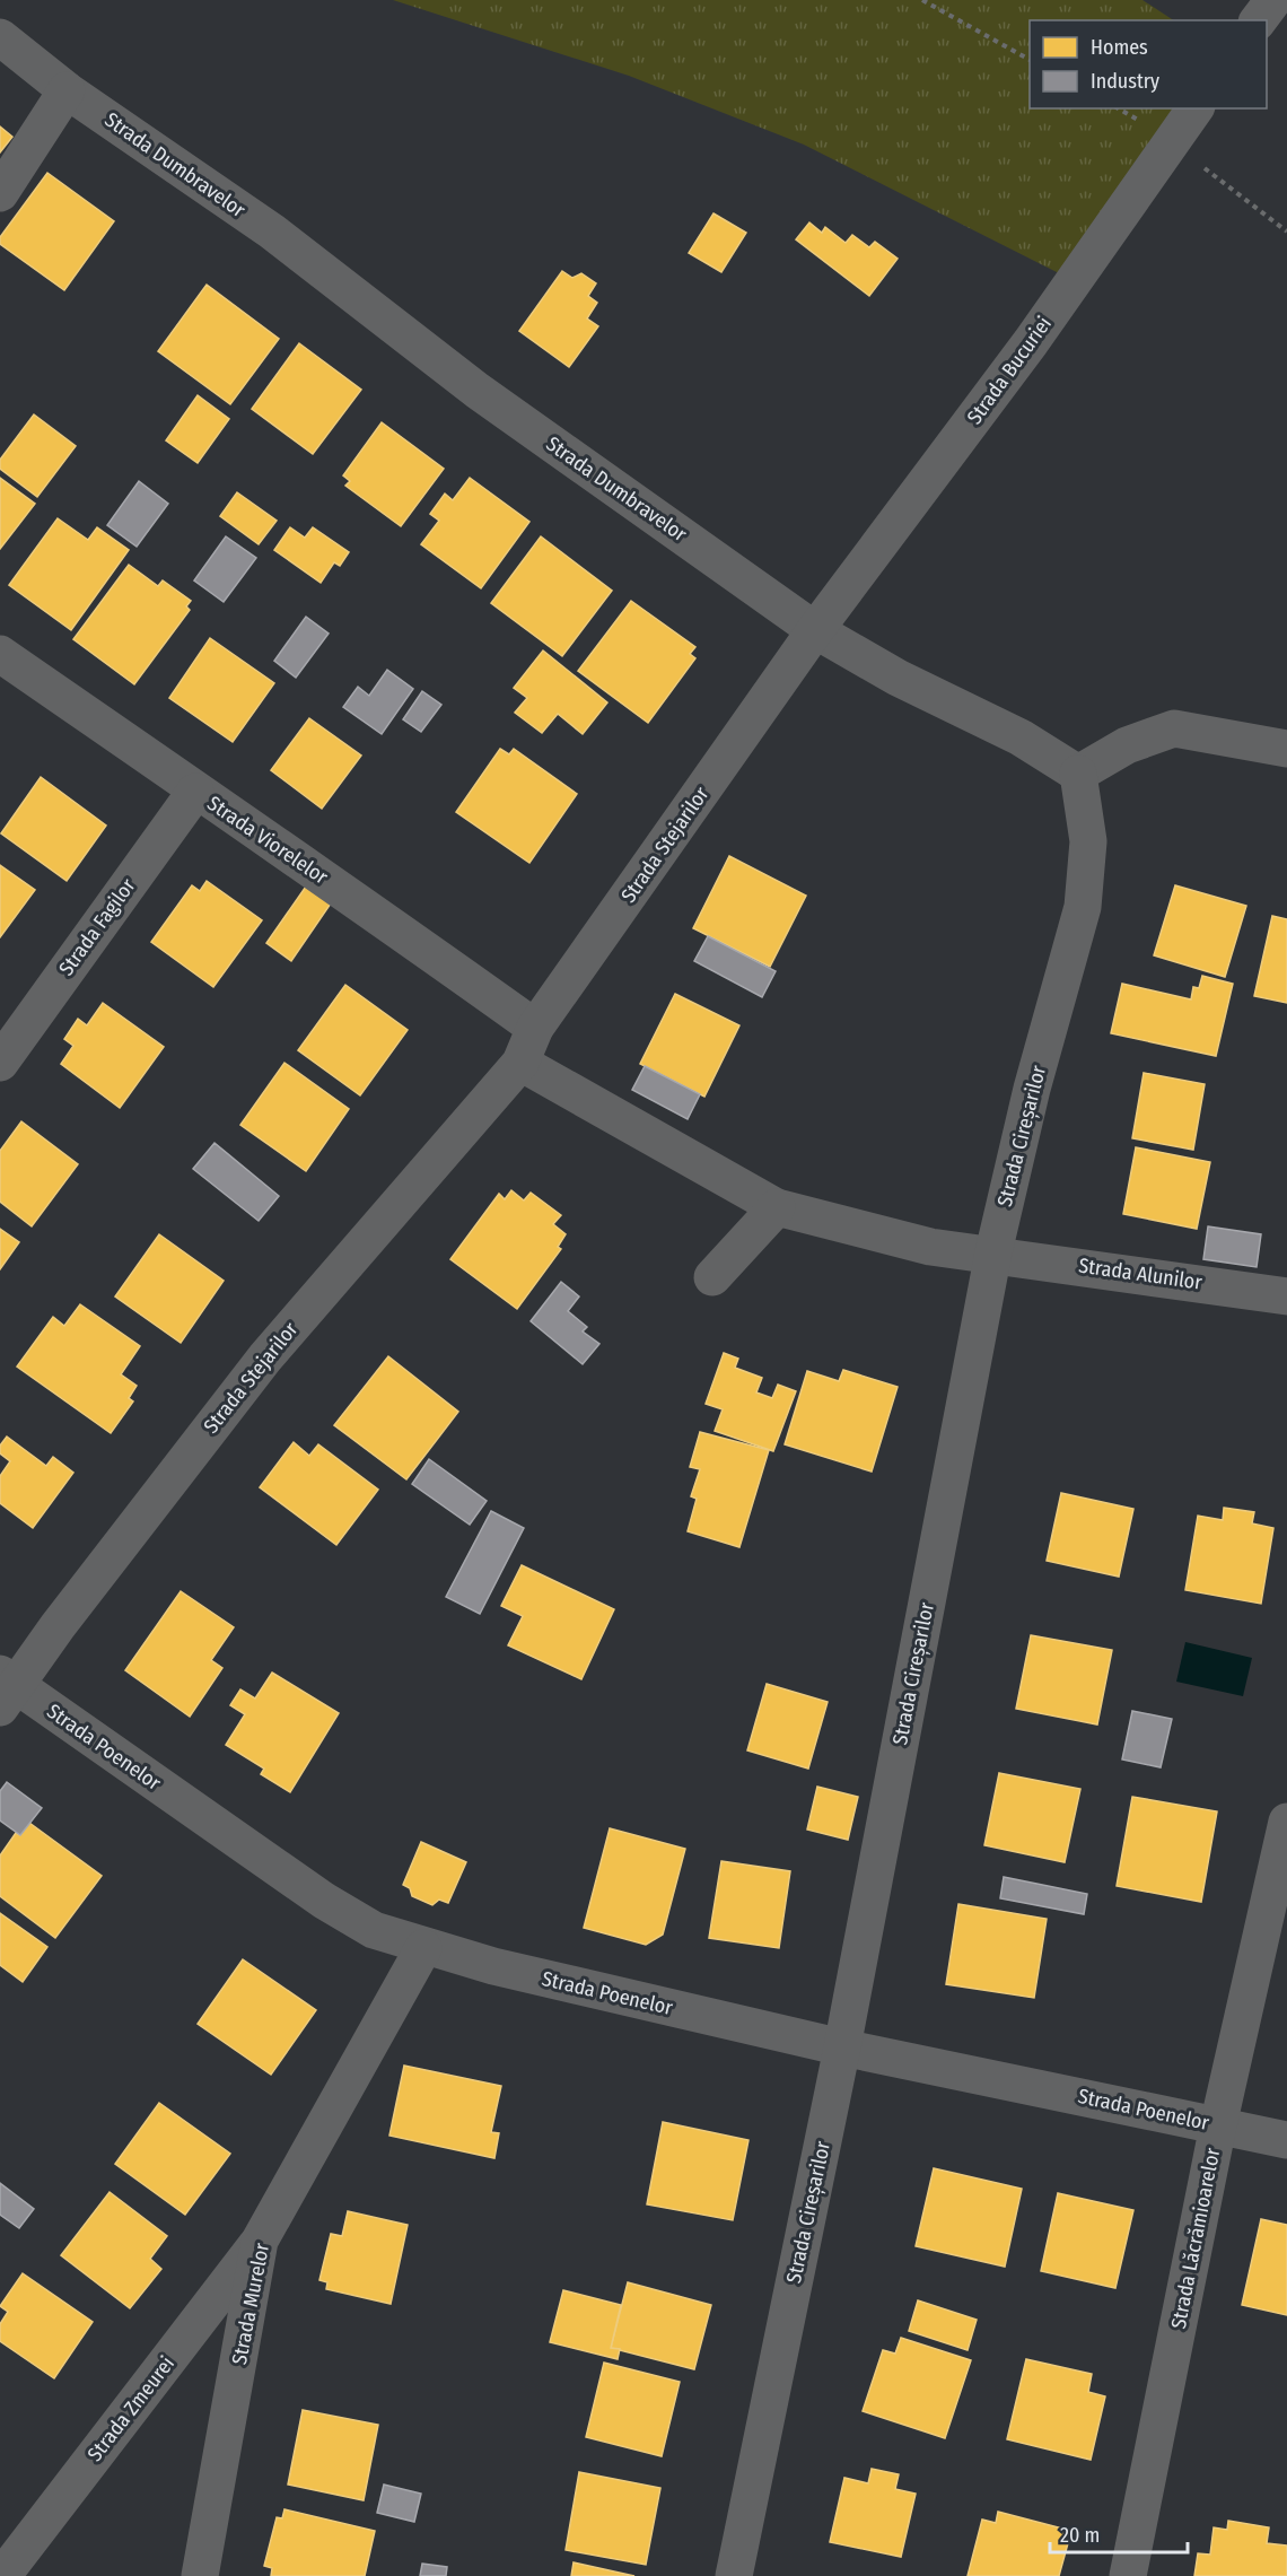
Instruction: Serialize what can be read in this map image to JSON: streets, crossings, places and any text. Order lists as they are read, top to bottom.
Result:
{
  "streets": {
    "street": [
      "Strada Dumbravelor",
      "Strada Bucuriei",
      "Strada Viorelelor",
      "Strada Stejarilor",
      "Strada Fagilor",
      "Strada Cireșarilor",
      "Strada Alunilor",
      "Strada Poenelor",
      "Strada Lăcrămioarelor",
      "Strada Murelor",
      "Strada Zmeurei"
    ]
  },
  "crossings": [
    ["Strada Dumbravelor", "Strada Bucuriei"],
    ["Strada Dumbravelor", "Strada Stejarilor"],
    ["Strada Dumbravelor", "Strada Cireșarilor"],
    ["Strada Bucuriei", "Strada Stejarilor"],
    ["Strada Viorelelor", "Strada Stejarilor"],
    ["Strada Viorelelor", "Strada Fagilor"],
    ["Strada Stejarilor", "Strada Poenelor"],
    ["Strada Cireșarilor", "Strada Alunilor"],
    ["Strada Cireșarilor", "Strada Poenelor"],
    ["Strada Poenelor", "Strada Lăcrămioarelor"],
    ["Strada Poenelor", "Strada Murelor"],
    ["Strada Murelor", "Strada Zmeurei"]
  ],
  "legend": ["Homes", "Industry"],
  "scale_bar": "20 m"
}
